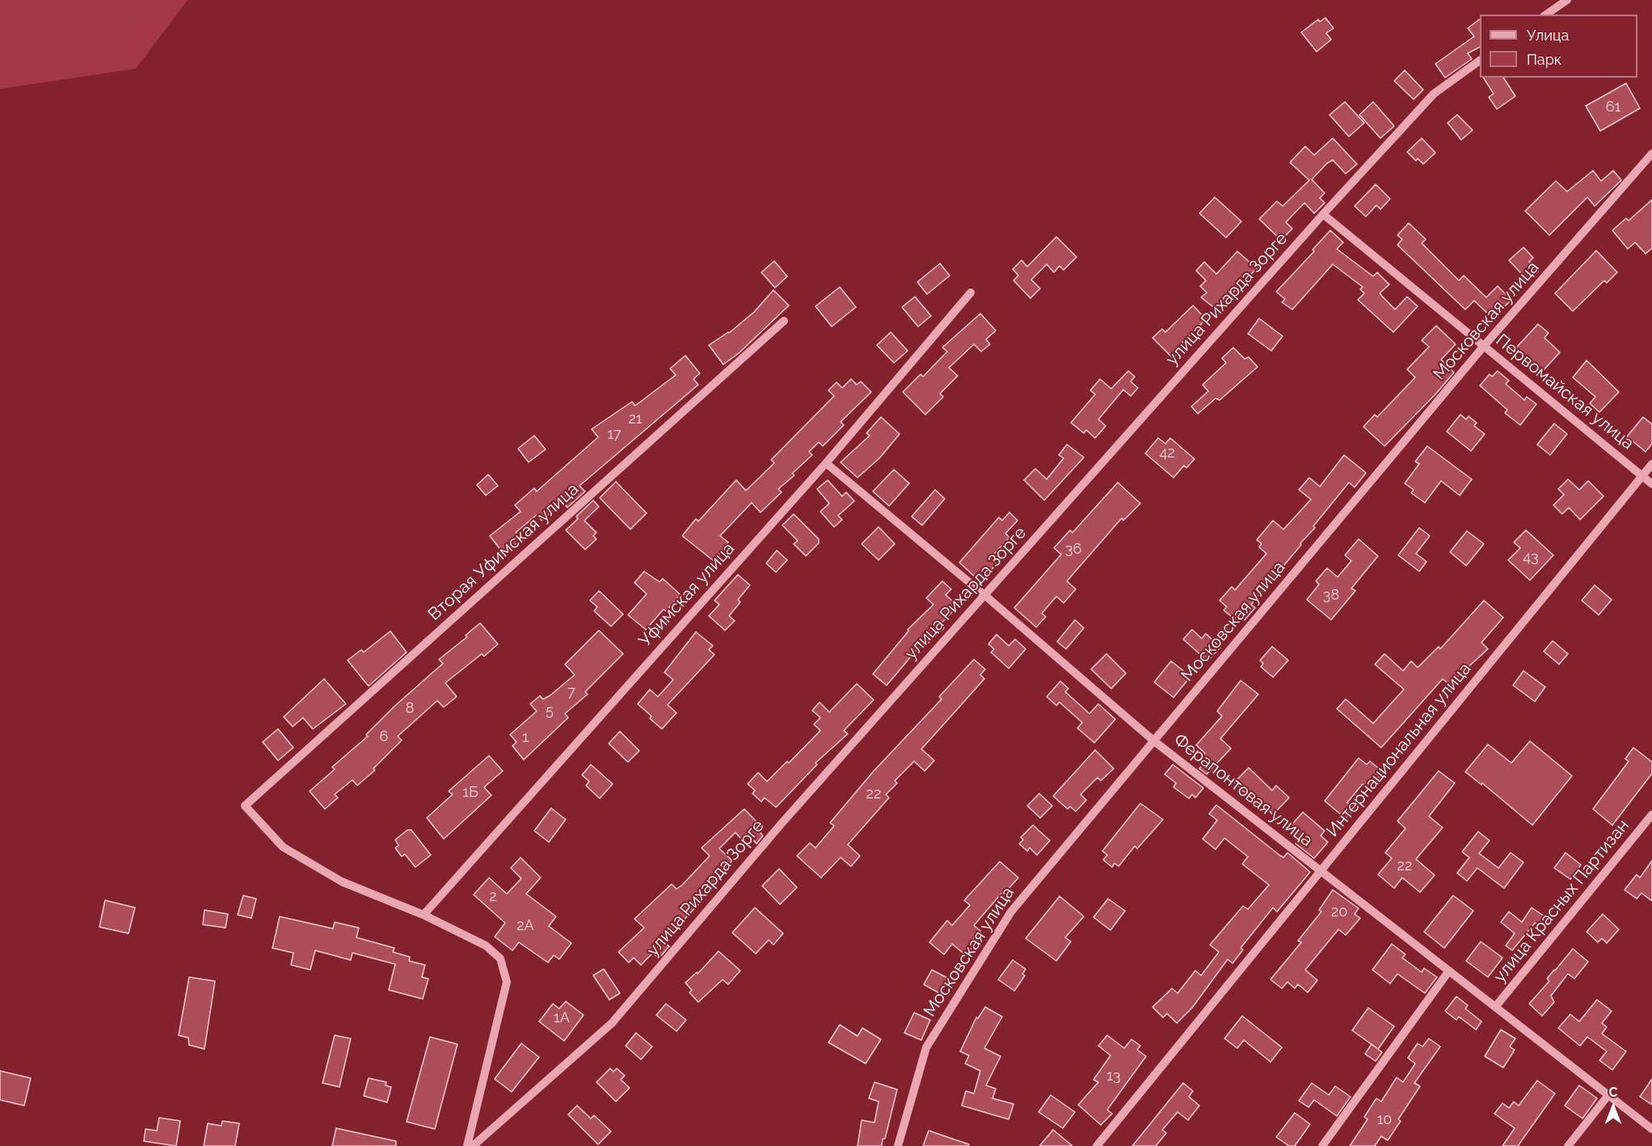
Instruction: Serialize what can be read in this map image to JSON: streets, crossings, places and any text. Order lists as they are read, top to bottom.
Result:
{
  "streets": {
    "street": [
      "улица Рихарда Зорге",
      "Московская улица",
      "Первомайская улица",
      "Вторая Уфимская улица",
      "Уфимская улица",
      "Интернациональная улица",
      "Ферапонтовая улица",
      "улица Красных Партизан"
    ]
  },
  "crossings": [
    ["улица Рихарда Зорге", "Первомайская улица"],
    ["улица Рихарда Зорге", "Ферапонтовая улица"],
    ["Московская улица", "Первомайская улица"],
    ["Московская улица", "Ферапонтовая улица"],
    ["Первомайская улица", "Интернациональная улица"],
    ["Вторая Уфимская улица", "Уфимская улица"],
    ["Уфимская улица", "Ферапонтовая улица"],
    ["Интернациональная улица", "Ферапонтовая улица"],
    ["Ферапонтовая улица", "улица Красных Партизан"]
  ],
  "house_numbers": [
    "61",
    "21",
    "17",
    "42",
    "36",
    "43",
    "38",
    "7",
    "8",
    "5",
    "6",
    "1",
    "1Б",
    "22",
    "22",
    "2",
    "20",
    "2А",
    "1А",
    "13",
    "10"
  ],
  "legend": ["Улица", "Парк"],
  "north": "top"
}
